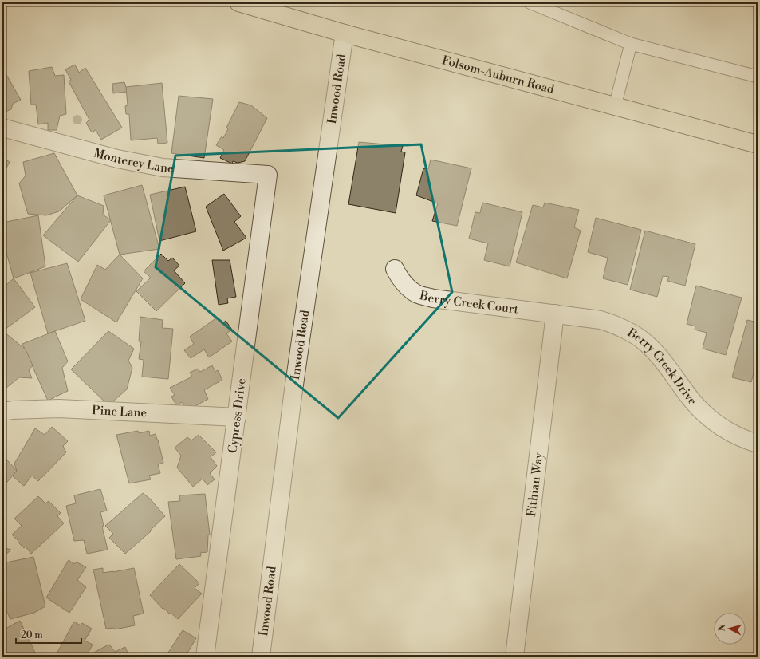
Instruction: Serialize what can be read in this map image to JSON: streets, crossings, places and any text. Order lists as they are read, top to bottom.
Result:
{
  "streets": {
    "main road": ["Folsom-Auburn Road"],
    "street": [
      "Inwood Road",
      "Monterey Lane",
      "Berry Creek Court",
      "Berry Creek Drive",
      "Pine Lane",
      "Cypress Drive",
      "Fithian Way"
    ]
  },
  "crossings": [
    ["Folsom-Auburn Road", "Inwood Road"],
    ["Monterey Lane", "Cypress Drive"],
    ["Berry Creek Court", "Berry Creek Drive"],
    ["Berry Creek Court", "Fithian Way"],
    ["Berry Creek Drive", "Fithian Way"],
    ["Pine Lane", "Cypress Drive"]
  ],
  "scale_bar": "20 m",
  "north": "left"
}
